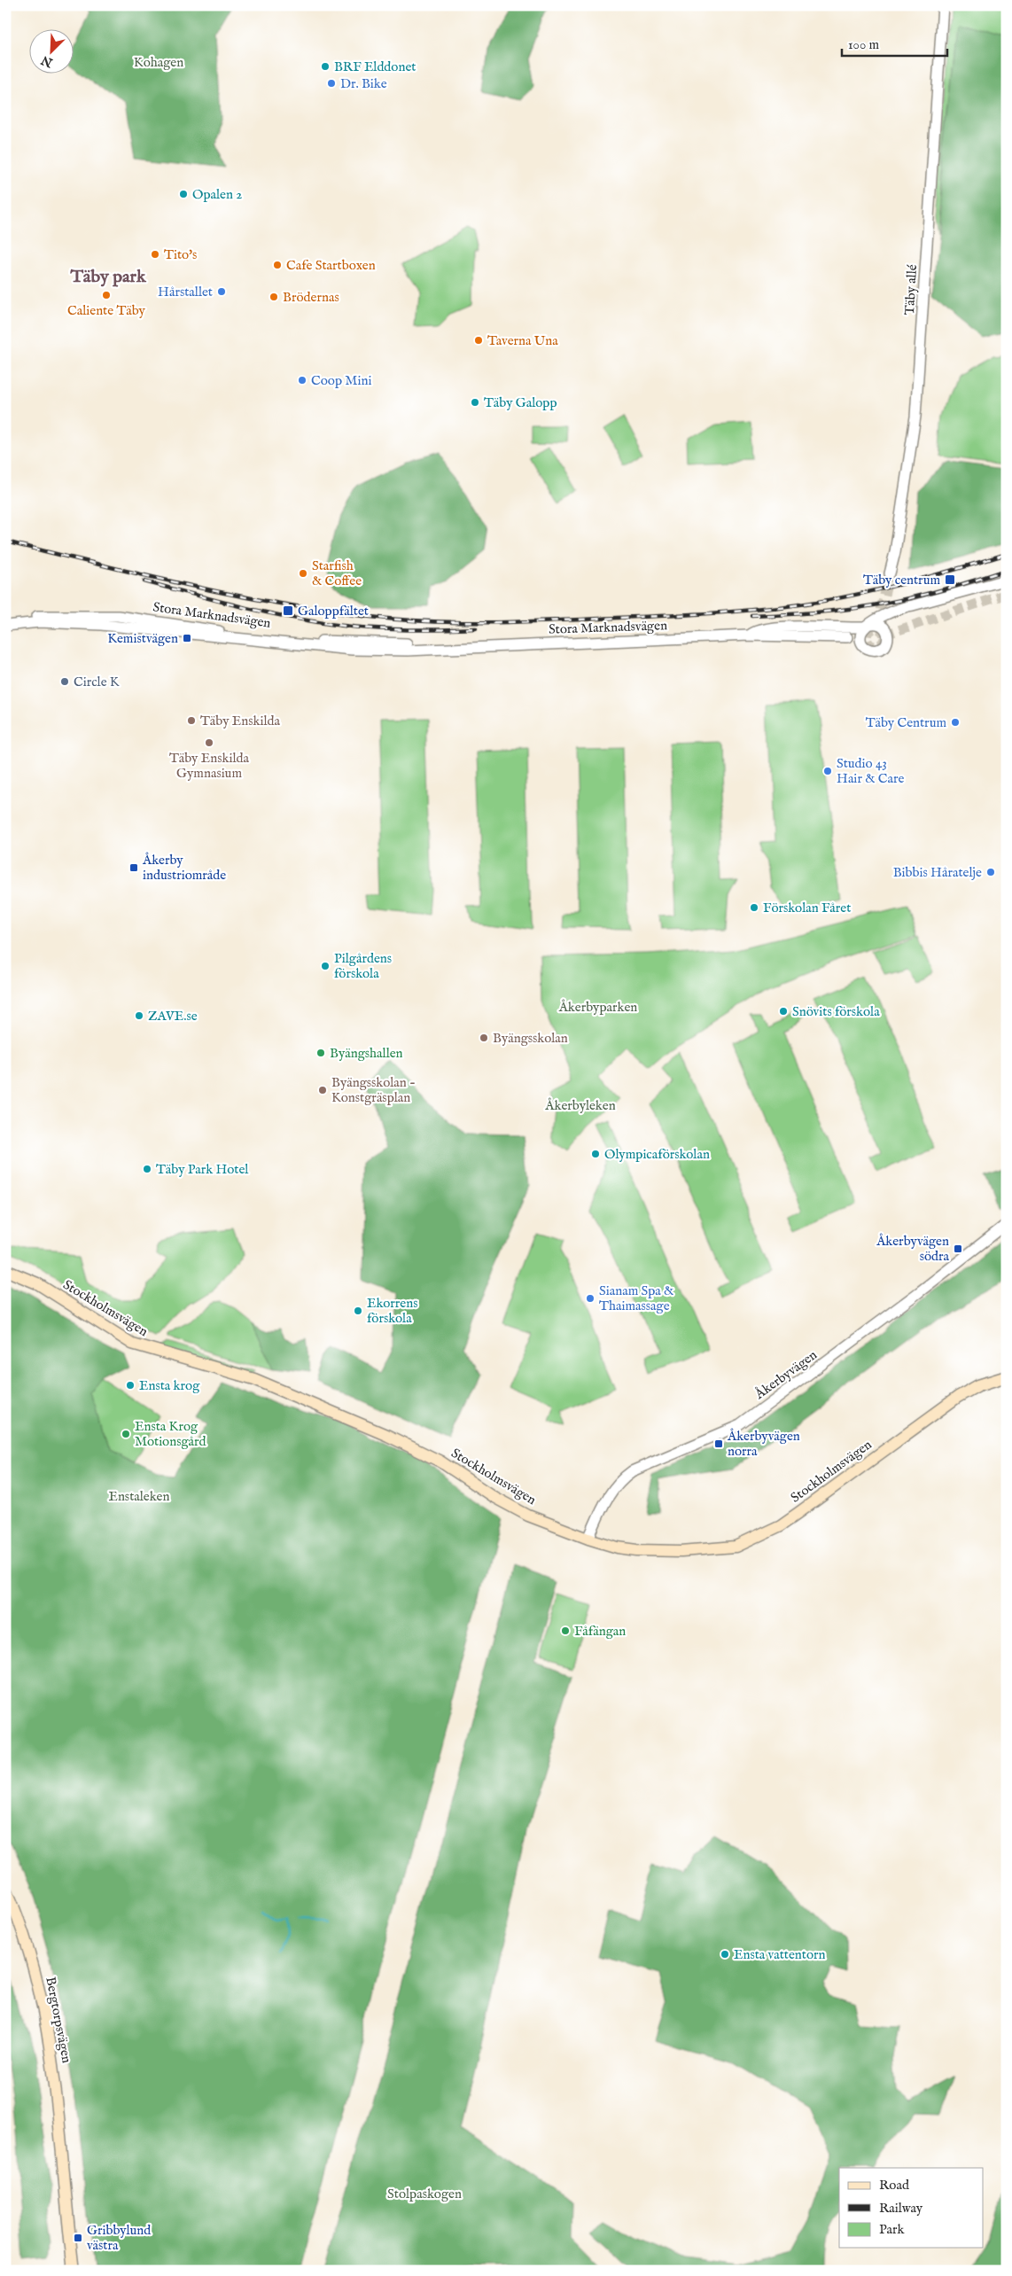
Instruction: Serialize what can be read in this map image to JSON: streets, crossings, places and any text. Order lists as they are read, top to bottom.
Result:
{
  "streets": {
    "main road": ["Stockholmsvägen", "Bergtorpsvägen"],
    "street": ["Täby allé", "Stora Marknadsvägen", "Åkerbyvägen"]
  },
  "crossings": [
    ["Stockholmsvägen", "Åkerbyvägen"]
  ],
  "districts": ["Täby park"],
  "parks": [
    "Kohagen",
    "Åkerbyparken",
    "Åkerbyleken",
    "Enstaleken",
    "Stolpaskogen"
  ],
  "places": {
    "other": [
      "BRF Elddonet",
      "Dr. Bike",
      "Opalen 2",
      "Tito's",
      "Cafe Startboxen",
      "Hårstallet",
      "Caliente Täby",
      "Brödernas",
      "Taverna Una",
      "Coop Mini",
      "Täby Galopp",
      "Starfish & Coffee",
      "Circle K",
      "Täby Enskilda",
      "Täby Centrum",
      "Täby Enskilda Gymnasium",
      "Studio 43 Hair & Care",
      "Bibbis Håratelje",
      "Förskolan Fåret",
      "Pilgårdens förskola",
      "Snövits förskola",
      "ZAVE.se",
      "Byängsskolan",
      "Byängshallen",
      "Byängsskolan - Konstgräsplan",
      "Olympicaförskolan",
      "Täby Park Hotel",
      "Sianam Spa & Thaimassage",
      "Ekorrens förskola",
      "Ensta krog",
      "Ensta Krog Motionsgård",
      "Fåfängan",
      "Ensta vattentorn"
    ],
    "transit": [
      "Täby centrum",
      "Galoppfältet",
      "Kemistvägen",
      "Åkerby industriområde",
      "Åkerbyvägen södra",
      "Åkerbyvägen norra",
      "Gribbylund västra"
    ]
  },
  "legend": ["Road", "Railway", "Park"],
  "scale_bar": "100 m",
  "north": "bottom left"
}
